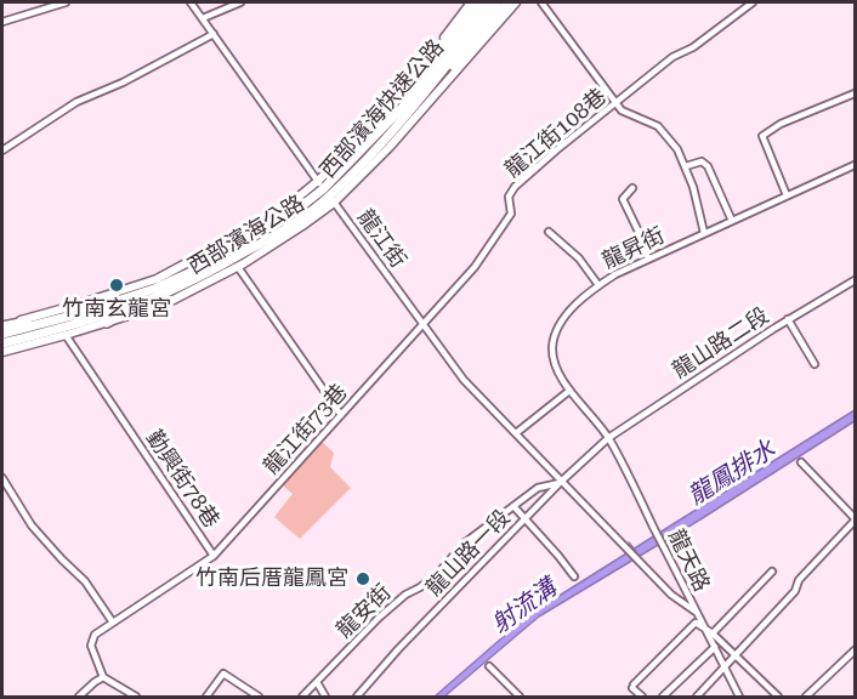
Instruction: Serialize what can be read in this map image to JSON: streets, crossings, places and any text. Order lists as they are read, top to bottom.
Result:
{
  "streets": {
    "highway": ["西部濱海快速公路"],
    "main road": ["西部濱海公路"],
    "street": [
      "龍江街108巷",
      "龍江街",
      "龍昇街",
      "龍山路二段",
      "龍江街73巷",
      "勤興街78巷",
      "龍山路一段",
      "龍天路",
      "龍安街"
    ]
  },
  "crossings": [
    ["西部濱海快速公路", "西部濱海公路"],
    ["西部濱海快速公路", "龍江街"],
    ["龍江街108巷", "龍江街"],
    ["龍江街108巷", "龍江街73巷"],
    ["西部濱海公路", "龍江街"],
    ["西部濱海公路", "勤興街78巷"],
    ["龍江街", "龍江街73巷"],
    ["龍江街", "龍山路一段"],
    ["龍江街", "龍天路"],
    ["龍江街", "龍安街"],
    ["龍昇街", "龍山路二段"],
    ["龍昇街", "龍山路一段"],
    ["龍昇街", "龍天路"],
    ["龍山路二段", "龍山路一段"],
    ["龍山路二段", "龍天路"],
    ["龍江街73巷", "勤興街78巷"],
    ["龍山路一段", "龍天路"],
    ["龍山路一段", "龍安街"]
  ],
  "water": ["龍鳳排水", "射流溝"],
  "places": ["竹南玄龍宮", "竹南后厝龍鳳宮"]
}
